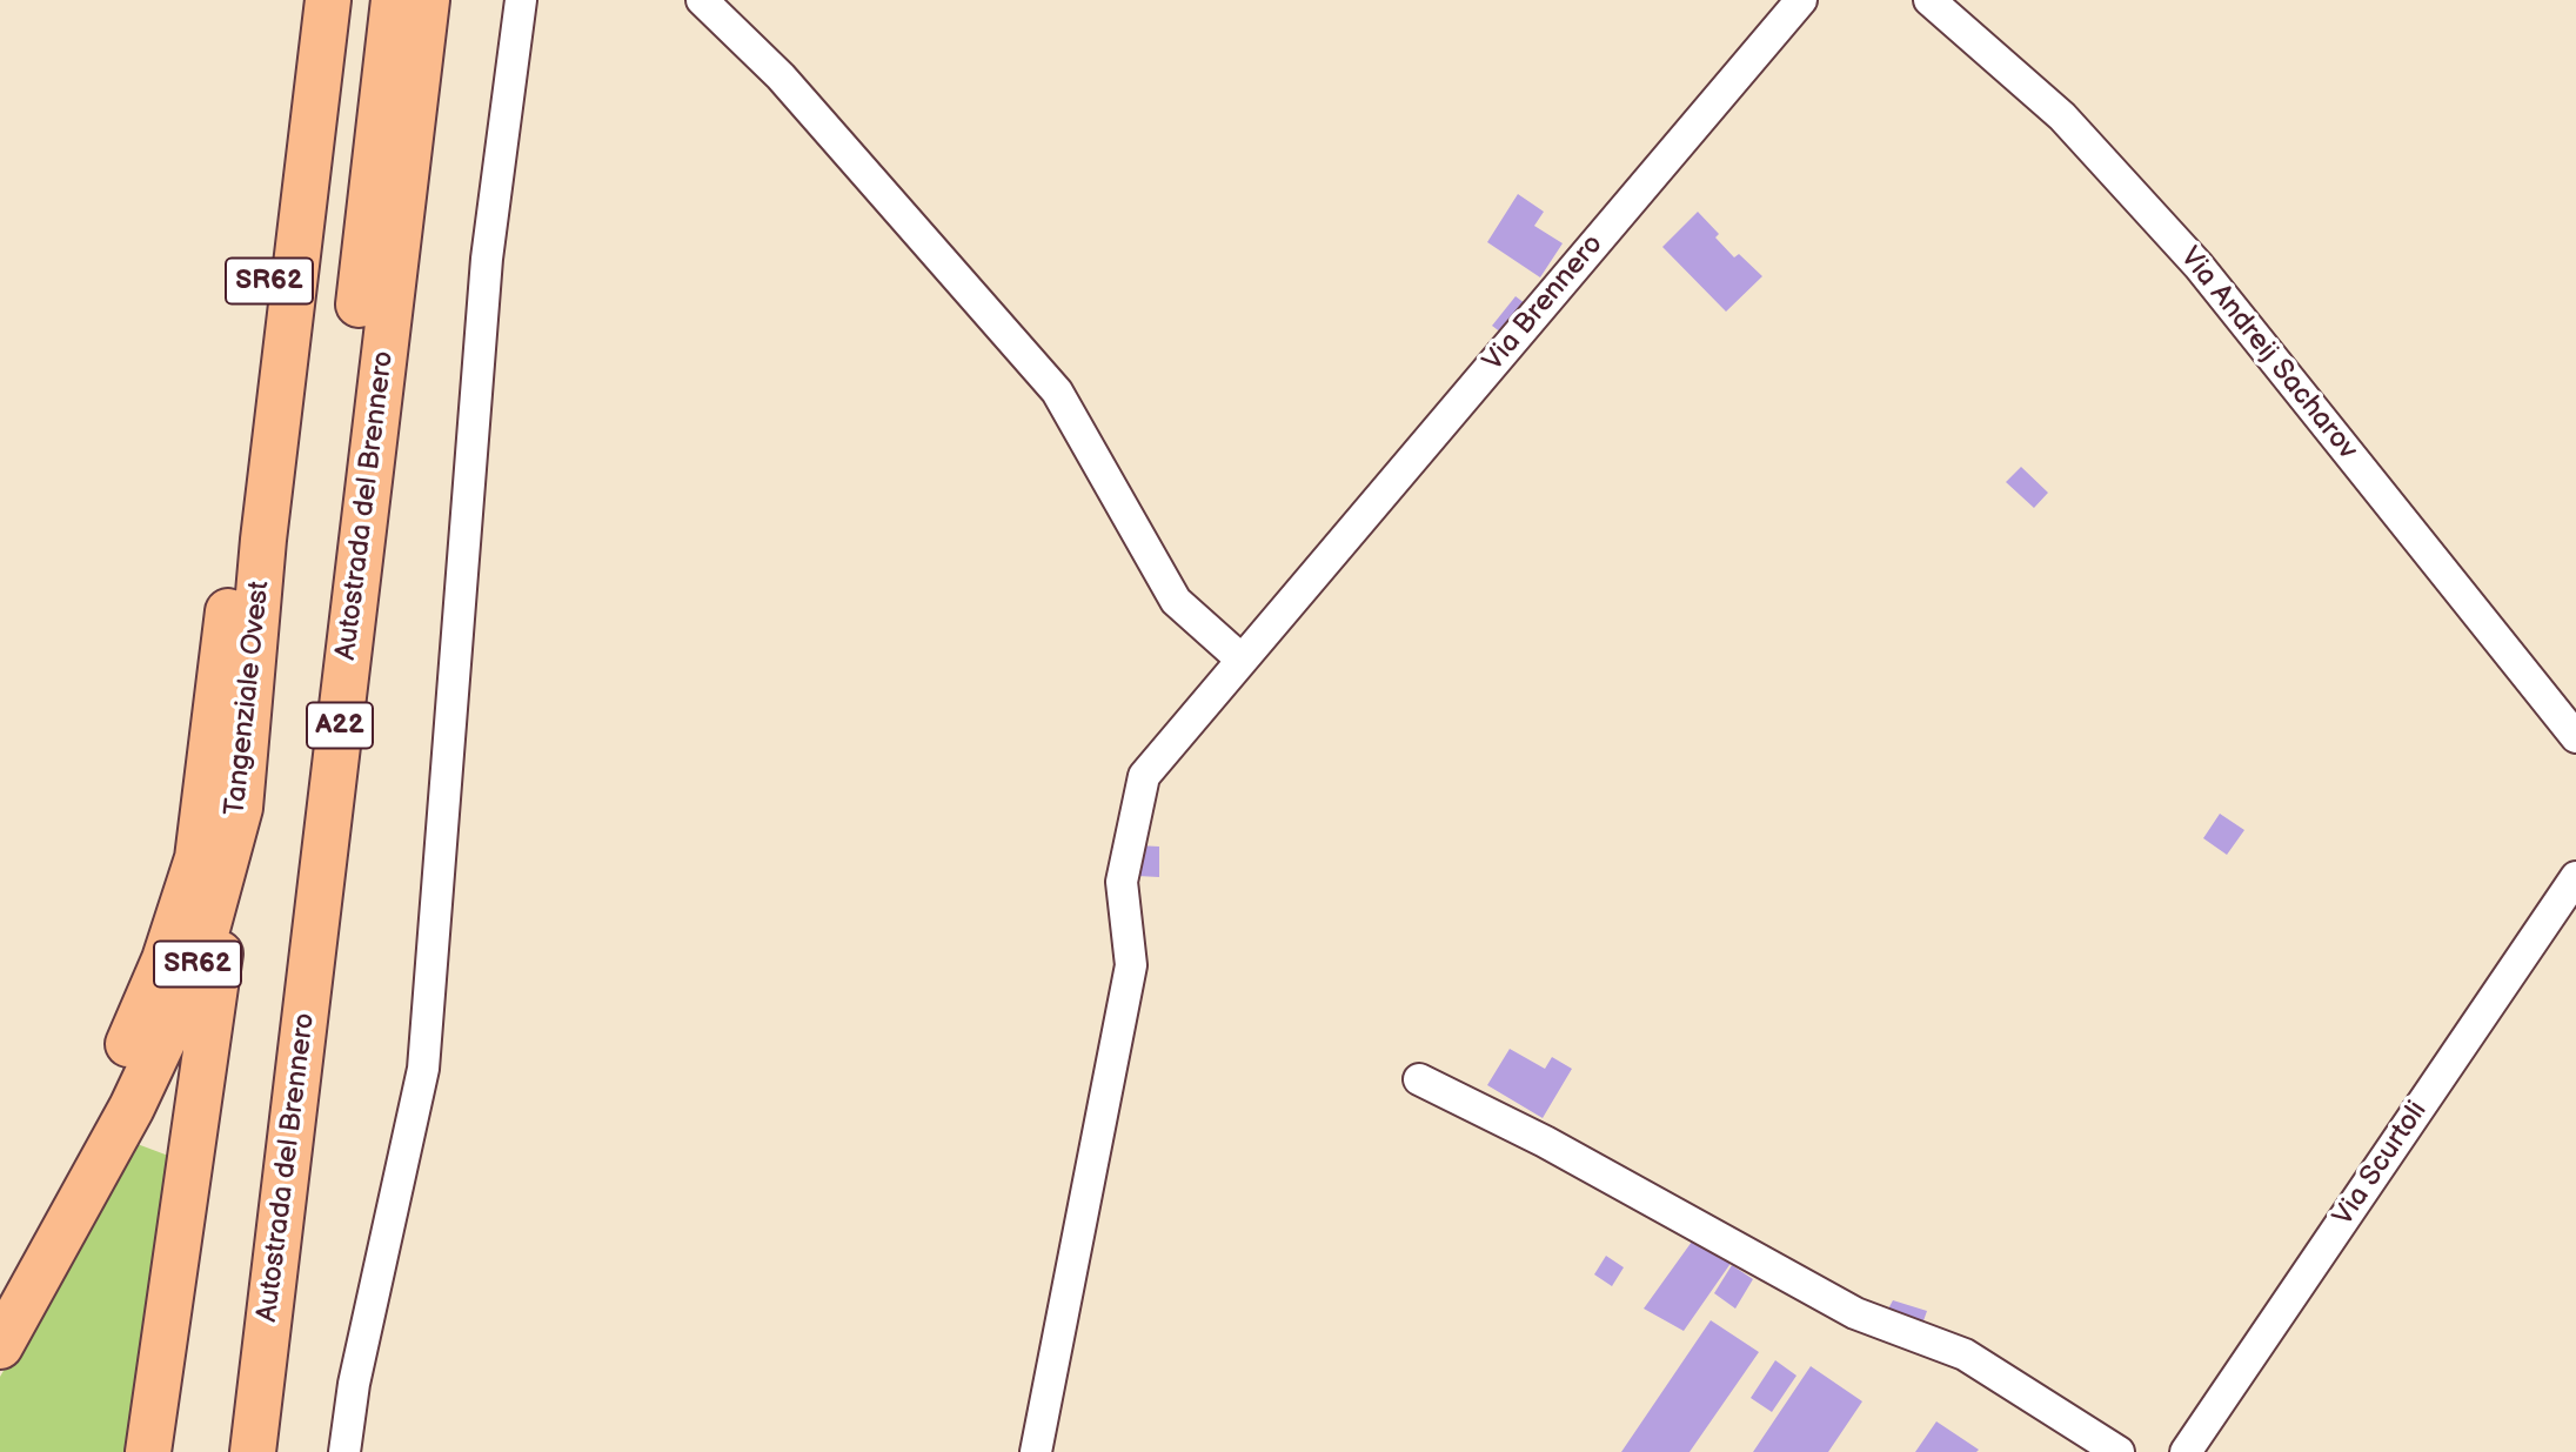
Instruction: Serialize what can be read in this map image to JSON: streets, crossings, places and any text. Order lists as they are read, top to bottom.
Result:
{
  "streets": {
    "highway": [
      "SR62",
      "Autostrada del Brennero",
      "Tangenziale Ovest",
      "A22"
    ],
    "street": ["Via Brennero", "Via Andreij Sacharov", "Via Scurtoli"]
  }
}
